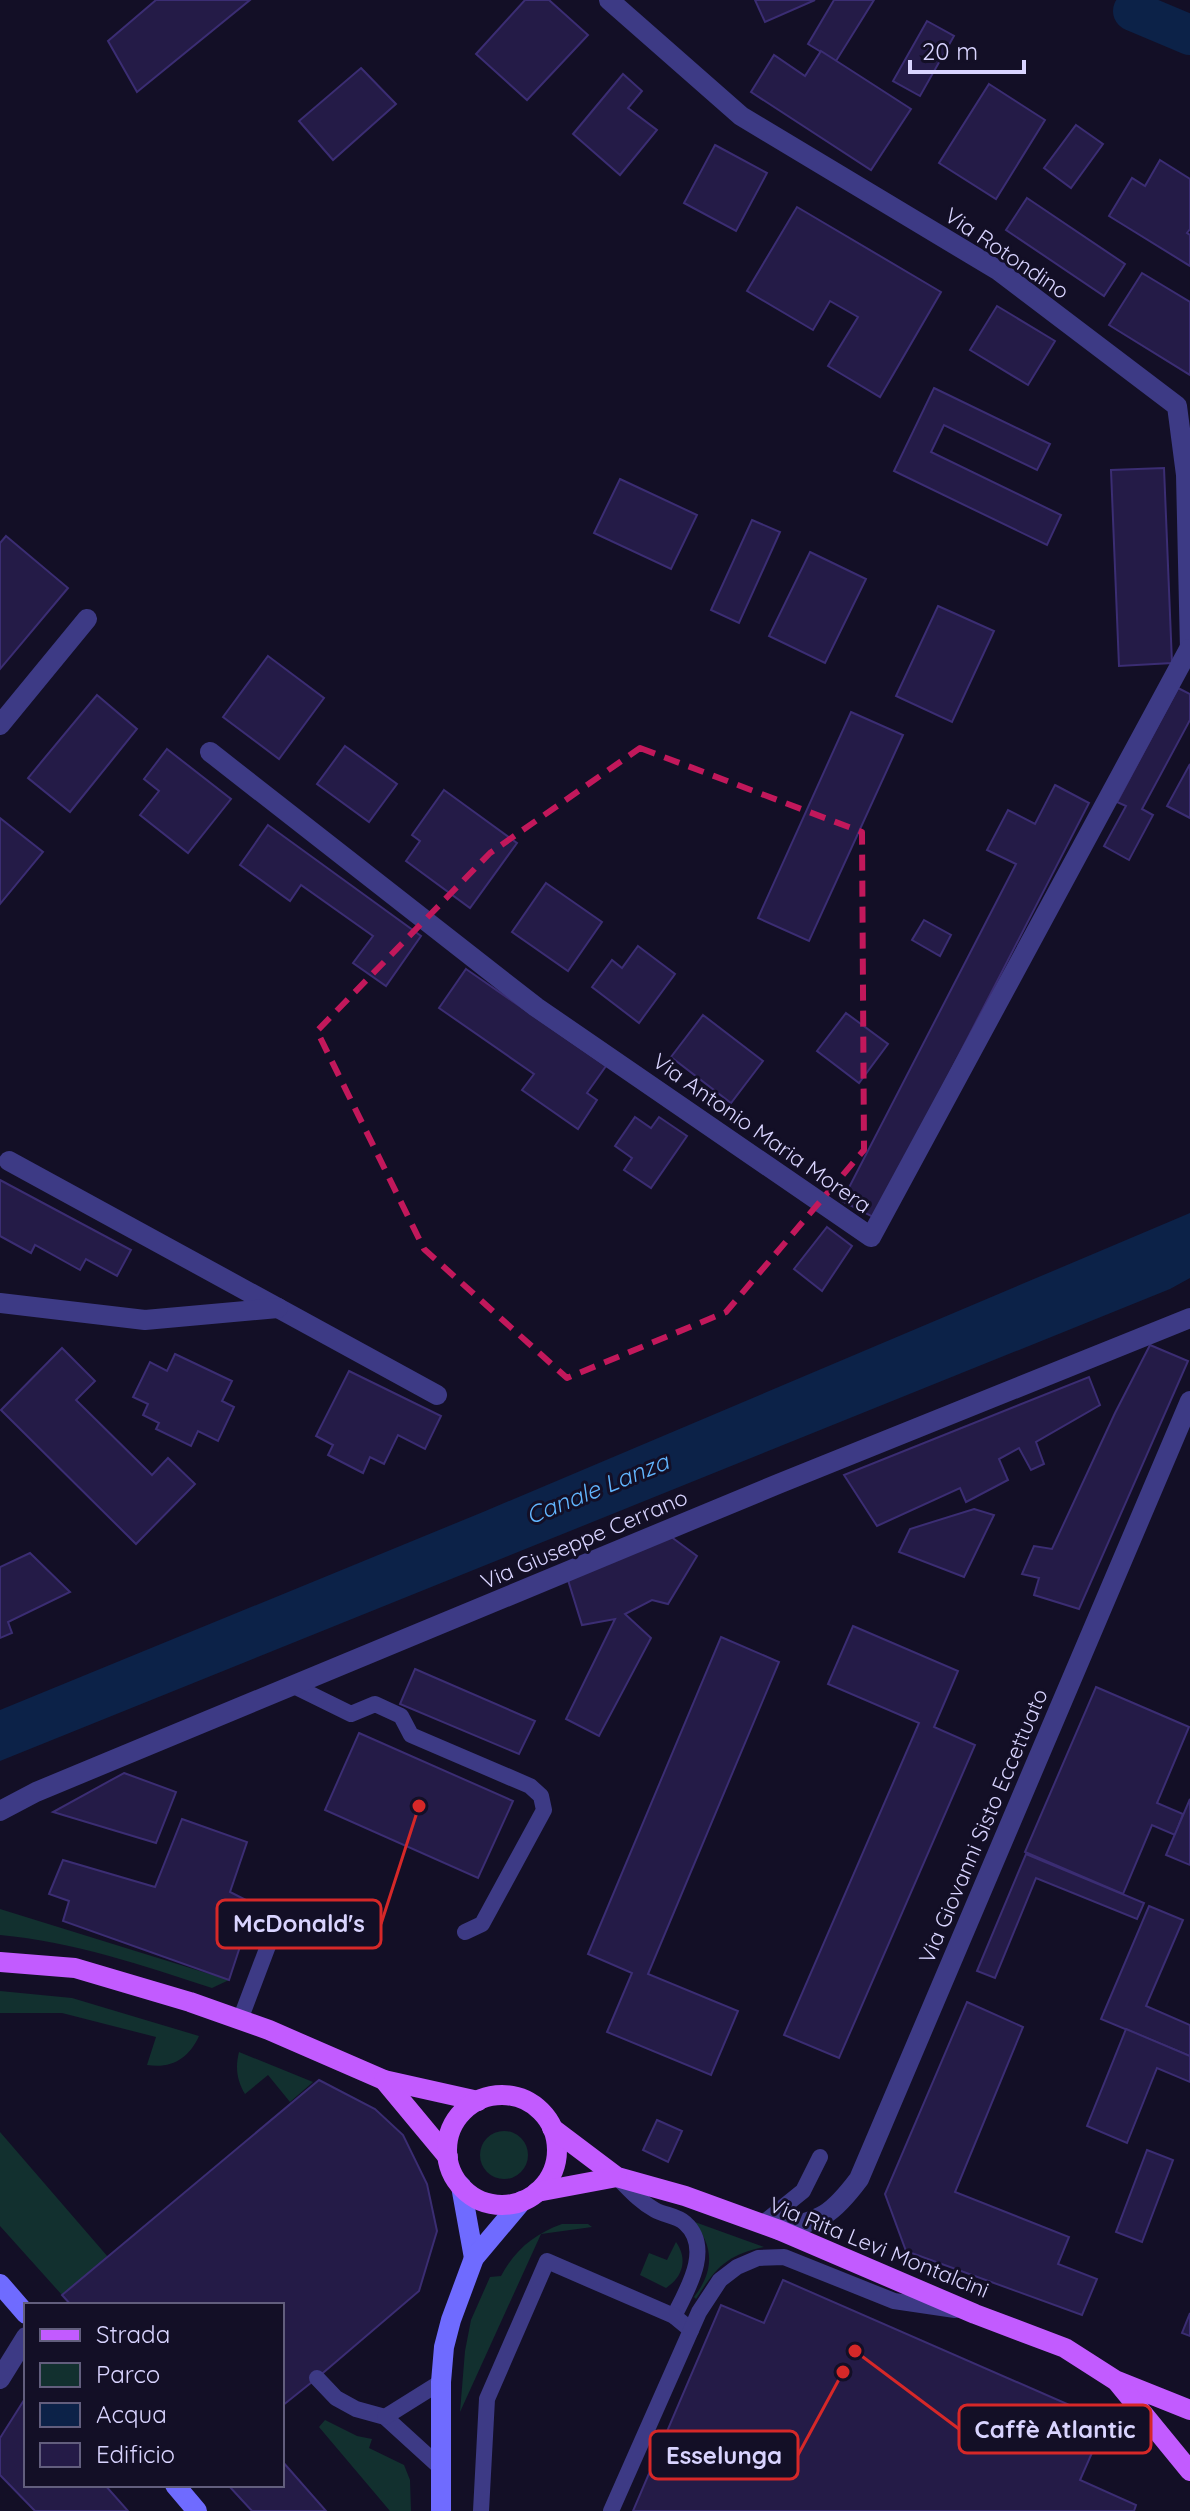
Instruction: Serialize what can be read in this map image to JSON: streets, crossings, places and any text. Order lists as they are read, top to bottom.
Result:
{
  "streets": {
    "main road": ["Via Rita Levi Montalcini"],
    "street": [
      "Via Rotondino",
      "Via Antonio Maria Morera",
      "Via Giuseppe Cerrano",
      "Via Giovanni Sisto Eccettuato"
    ]
  },
  "crossings": [
    ["Via Rotondino", "Via Antonio Maria Morera"],
    ["Via Giovanni Sisto Eccettuato", "Via Rita Levi Montalcini"]
  ],
  "water": ["Canale Lanza"],
  "places": ["McDonald's", "Caffè Atlantic", "Esselunga"],
  "legend": [
    "Strada",
    "Parco",
    "Acqua",
    "Edificio"
  ],
  "scale_bar": "20 m"
}
